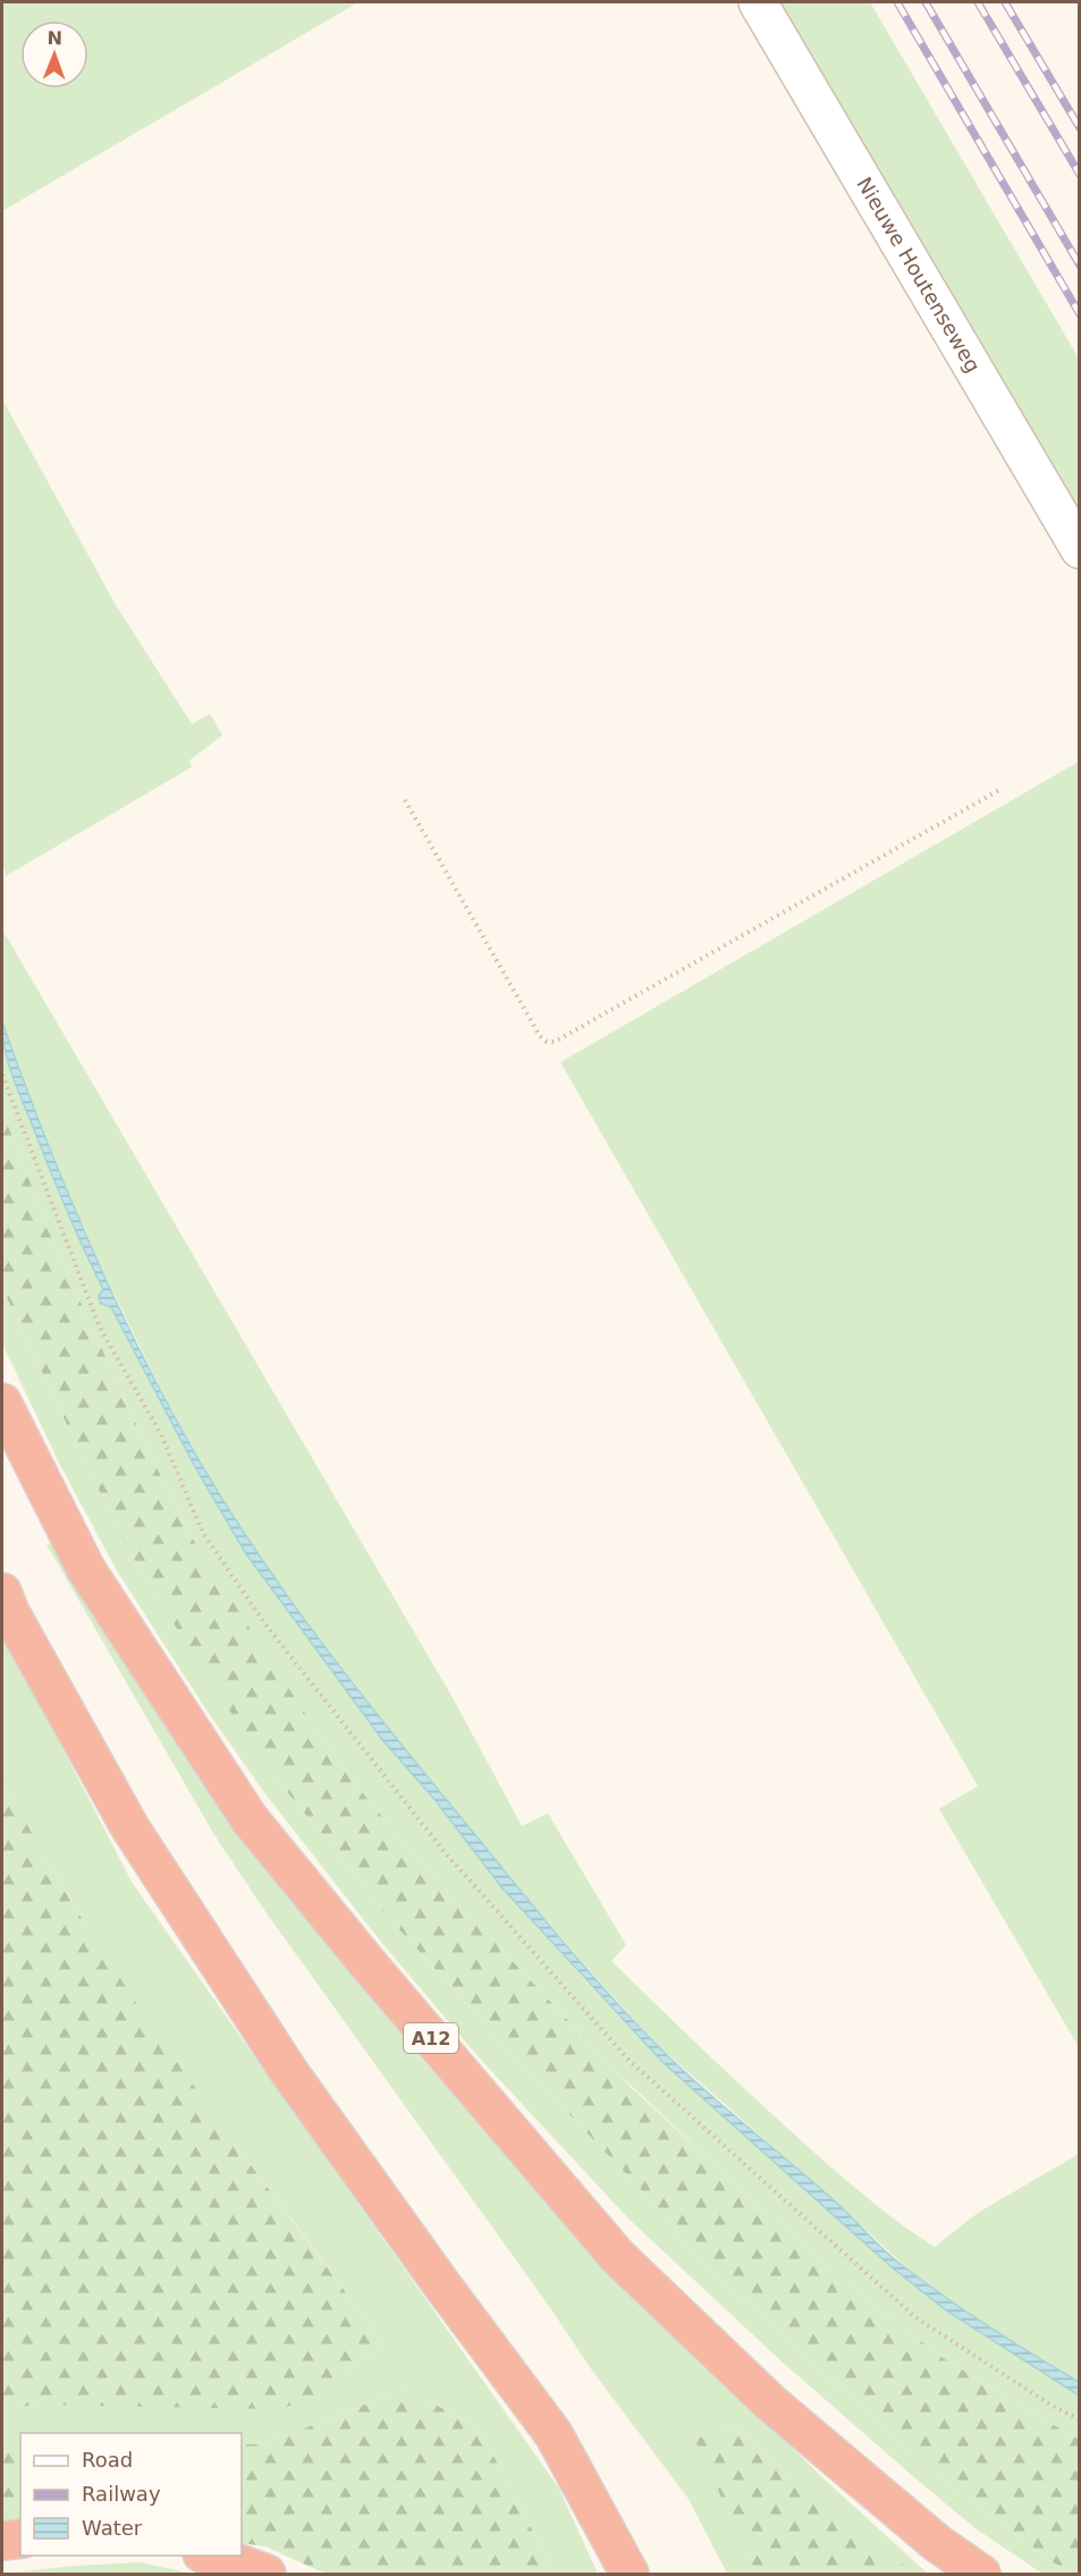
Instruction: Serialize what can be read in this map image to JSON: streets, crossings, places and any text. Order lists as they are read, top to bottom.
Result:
{
  "streets": {
    "highway": ["A12"],
    "street": ["Nieuwe Houtenseweg"]
  },
  "legend": ["Road", "Railway", "Water"],
  "north": "top"
}
